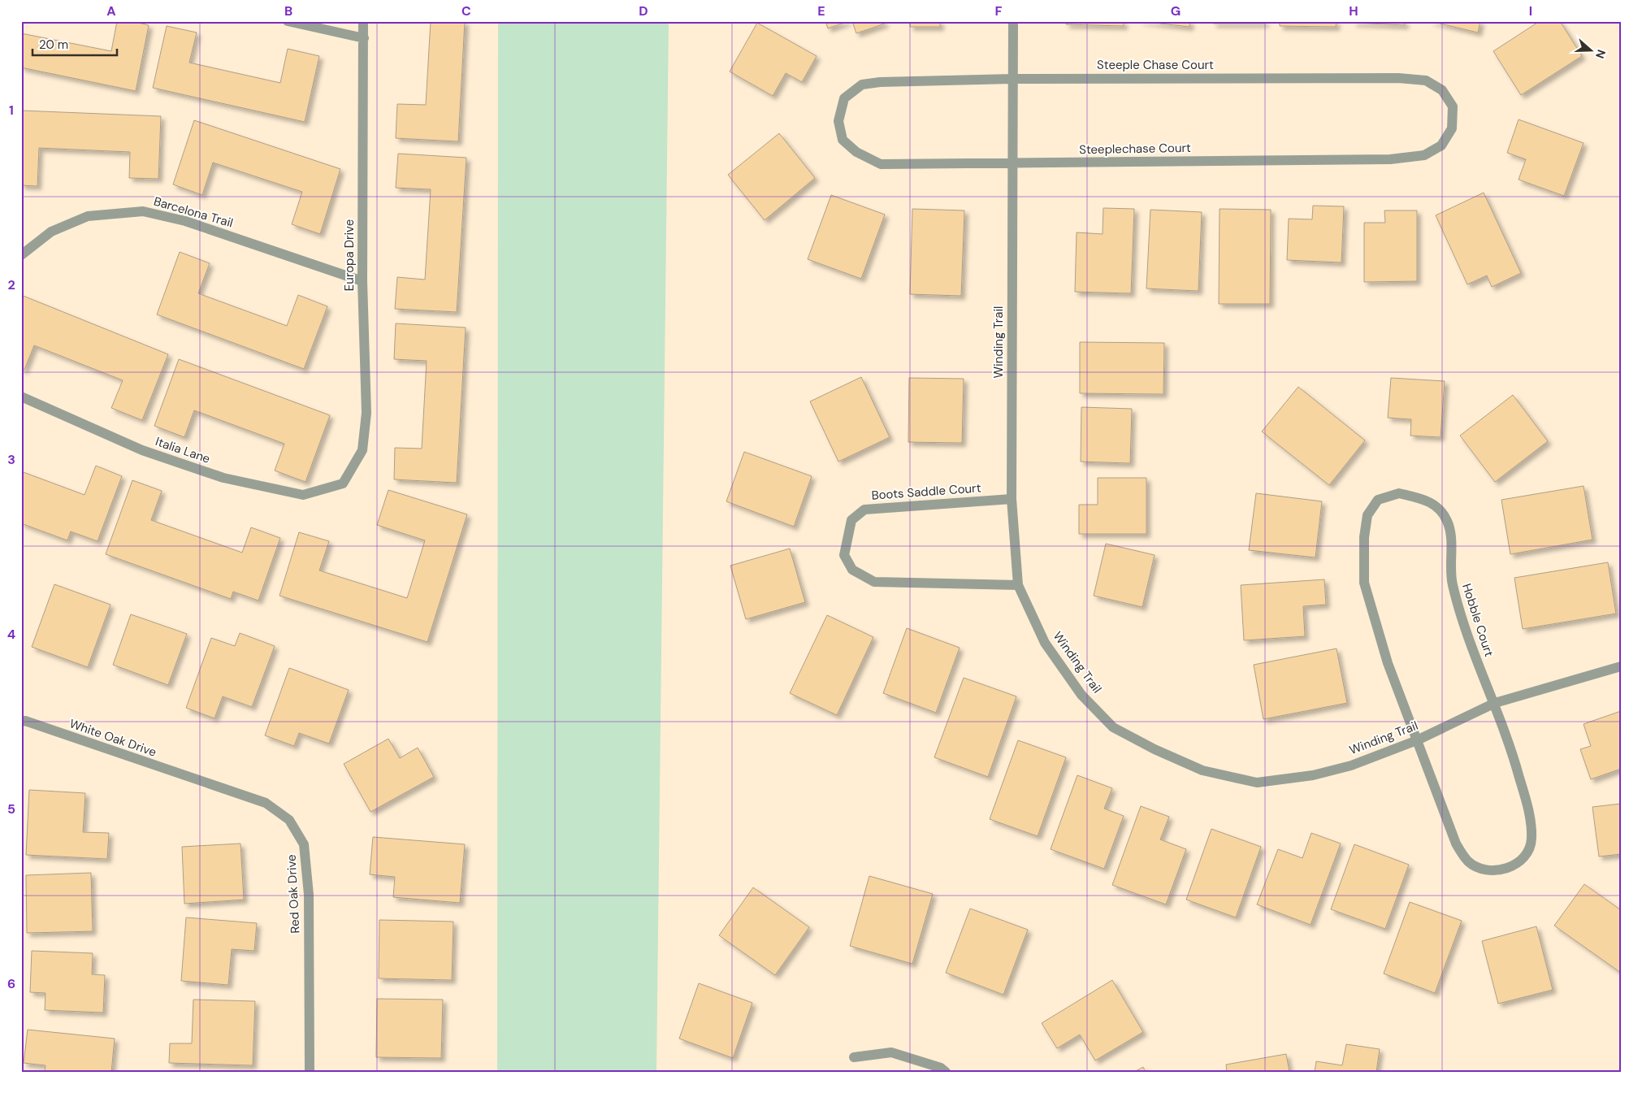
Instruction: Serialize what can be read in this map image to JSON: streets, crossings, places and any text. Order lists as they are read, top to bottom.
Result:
{
  "streets": {
    "street": [
      "Steeple Chase Court",
      "Steeplechase Court",
      "Barcelona Trail",
      "Europa Drive",
      "Winding Trail",
      "Italia Lane",
      "Boots Saddle Court",
      "Hobble Court",
      "White Oak Drive",
      "Red Oak Drive"
    ]
  },
  "crossings": [
    ["Steeple Chase Court", "Steeplechase Court"],
    ["Steeple Chase Court", "Winding Trail"],
    ["Steeplechase Court", "Winding Trail"],
    ["Barcelona Trail", "Europa Drive"],
    ["Europa Drive", "Italia Lane"],
    ["Winding Trail", "Boots Saddle Court"],
    ["Winding Trail", "Hobble Court"],
    ["White Oak Drive", "Red Oak Drive"]
  ],
  "scale_bar": "20 m",
  "north": "right",
  "grid": {
    "columns": [
      "A",
      "B",
      "C",
      "D",
      "E",
      "F",
      "G",
      "H",
      "I"
    ],
    "rows": [
      "1",
      "2",
      "3",
      "4",
      "5",
      "6"
    ]
  }
}
